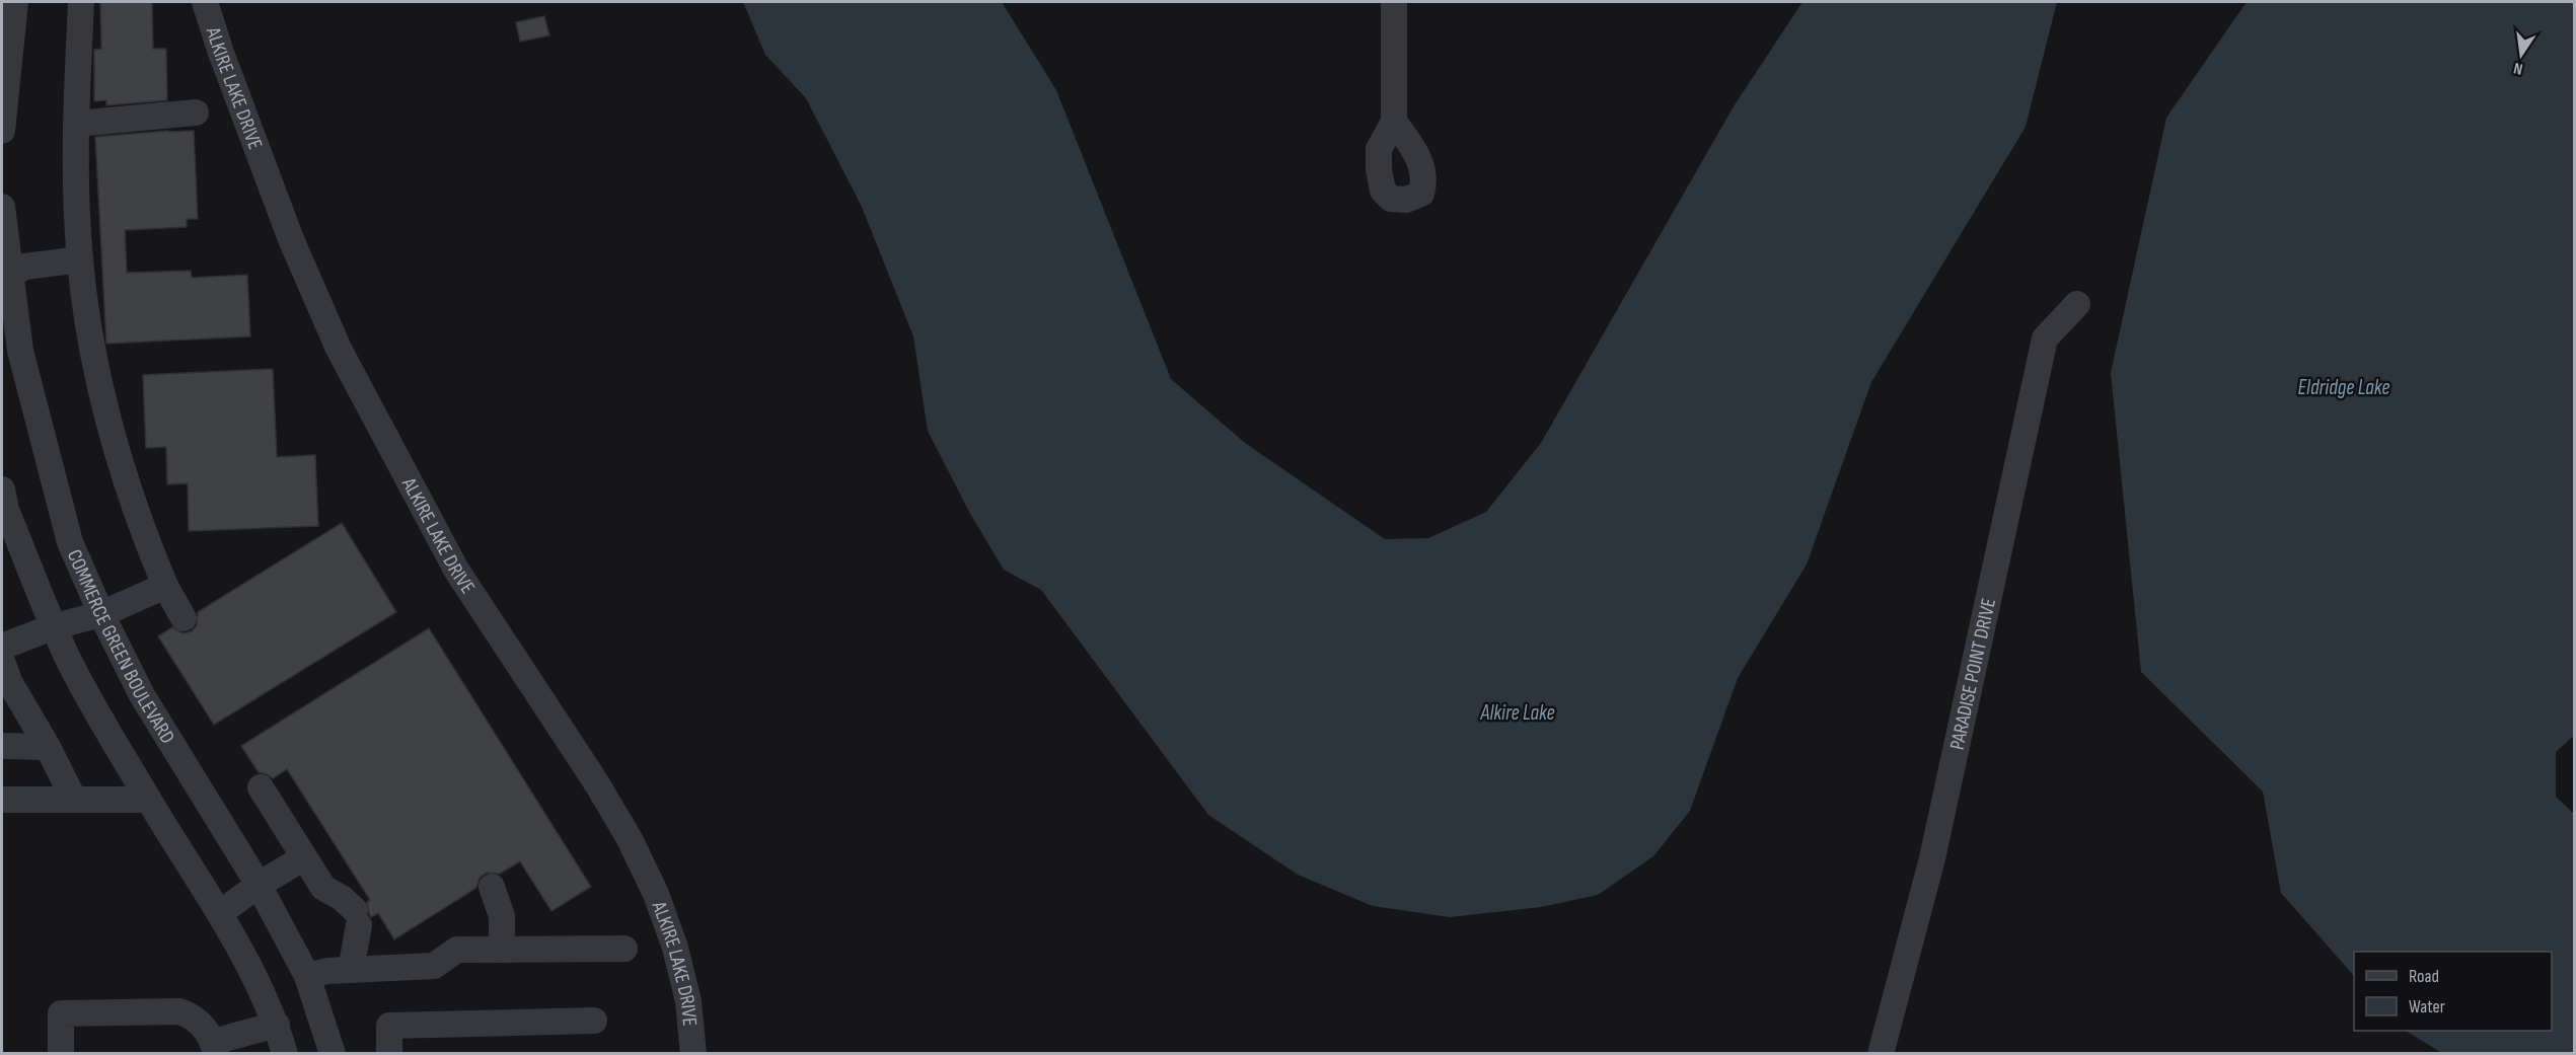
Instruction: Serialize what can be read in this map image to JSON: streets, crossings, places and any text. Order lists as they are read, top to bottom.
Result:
{
  "streets": {
    "street": ["ALKIRE LAKE DRIVE", "COMMERCE GREEN BOULEVARD", "PARADISE POINT DRIVE"]
  },
  "water": ["Eldridge Lake", "Alkire Lake"],
  "legend": ["Road", "Water"],
  "north": "bottom"
}
